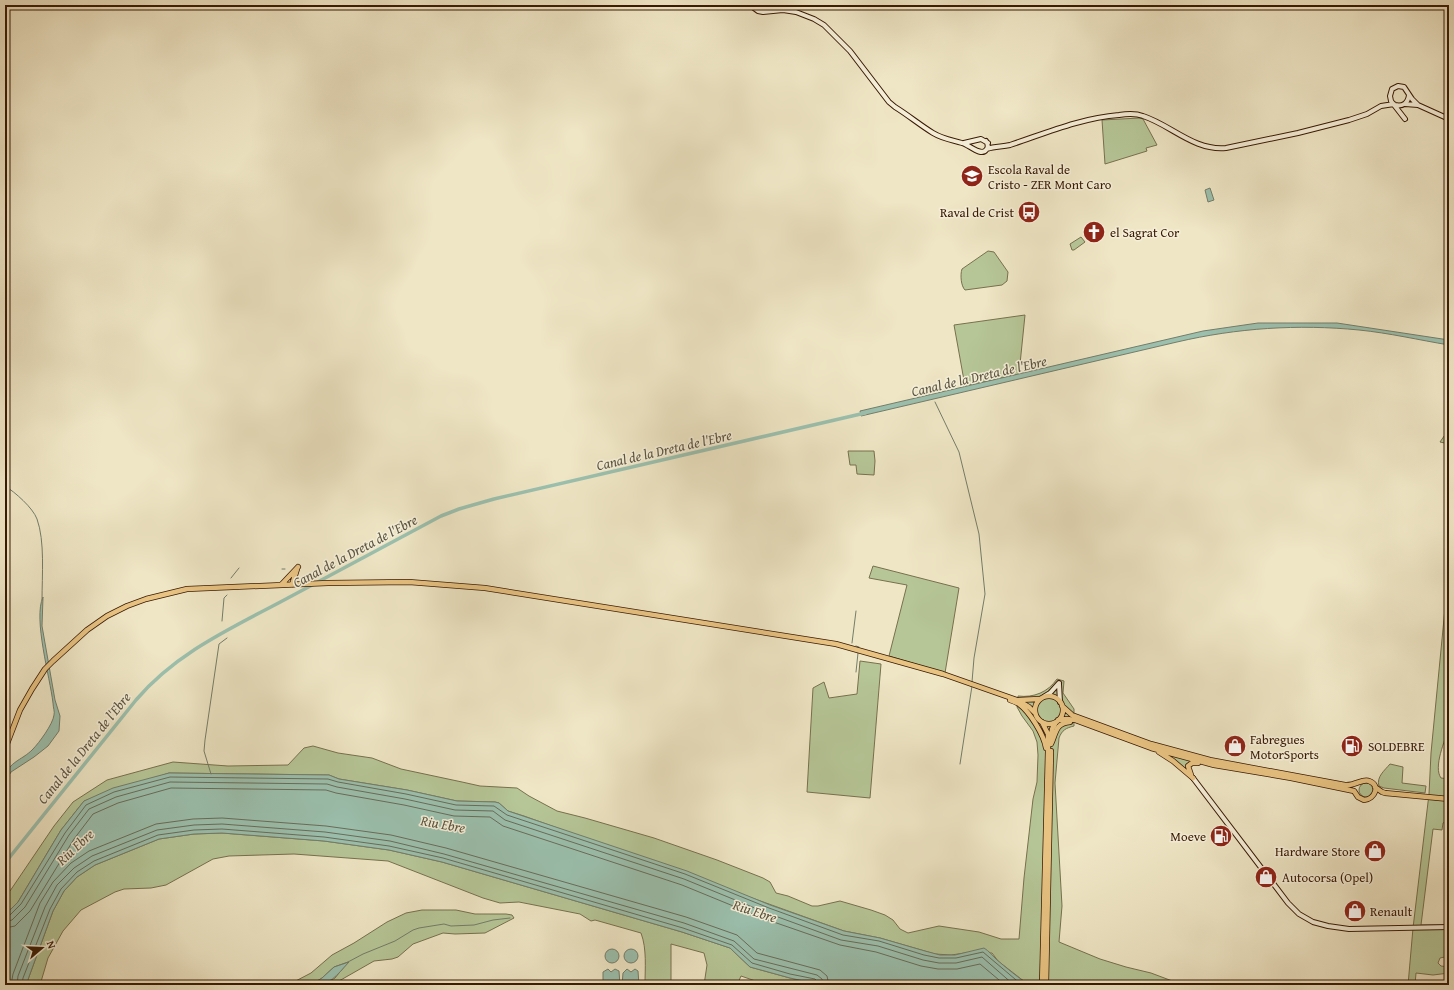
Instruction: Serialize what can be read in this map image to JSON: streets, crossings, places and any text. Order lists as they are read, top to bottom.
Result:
{
  "water": ["Canal de la Dreta de l'Ebre", "Riu Ebre"],
  "places": {
    "school or university": ["Escola Raval de Cristo - ZER Mont Caro"],
    "bus stop": ["Raval de Crist"],
    "church": ["el Sagrat Cor"],
    "shop": [
      "Fabregues MotorSports",
      "Hardware Store",
      "Autocorsa (Opel)",
      "Renault"
    ],
    "fuel station": ["SOLDEBRE", "Moeve"]
  },
  "north": "right"
}
